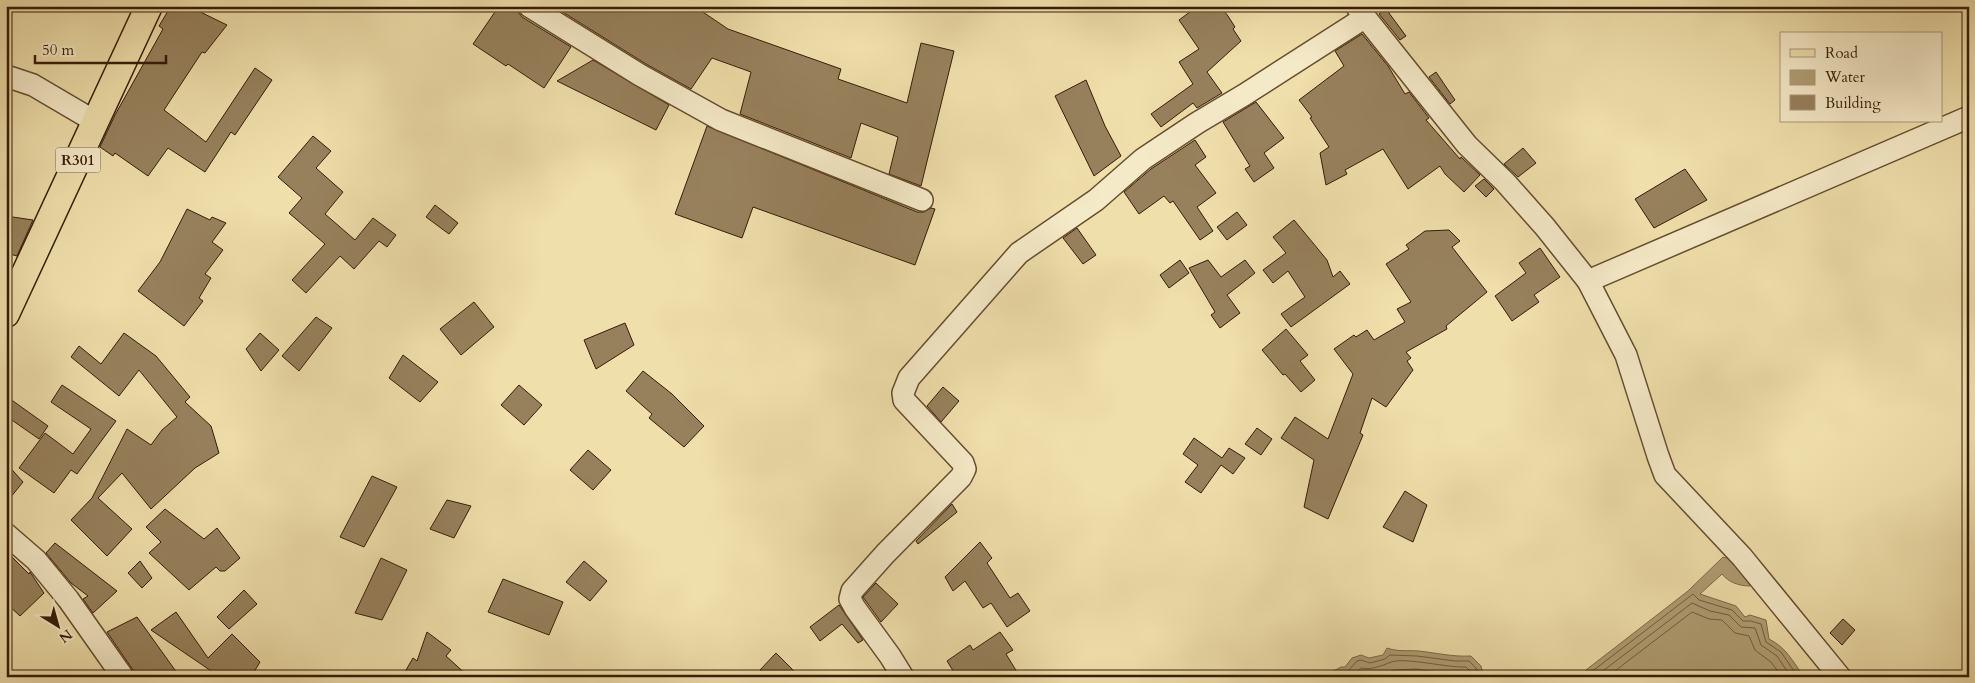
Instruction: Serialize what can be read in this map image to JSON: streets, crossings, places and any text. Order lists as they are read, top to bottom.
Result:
{
  "streets": {
    "main road": ["R301"]
  },
  "legend": ["Road", "Water", "Building"],
  "scale_bar": "50 m",
  "north": "bottom right"
}
